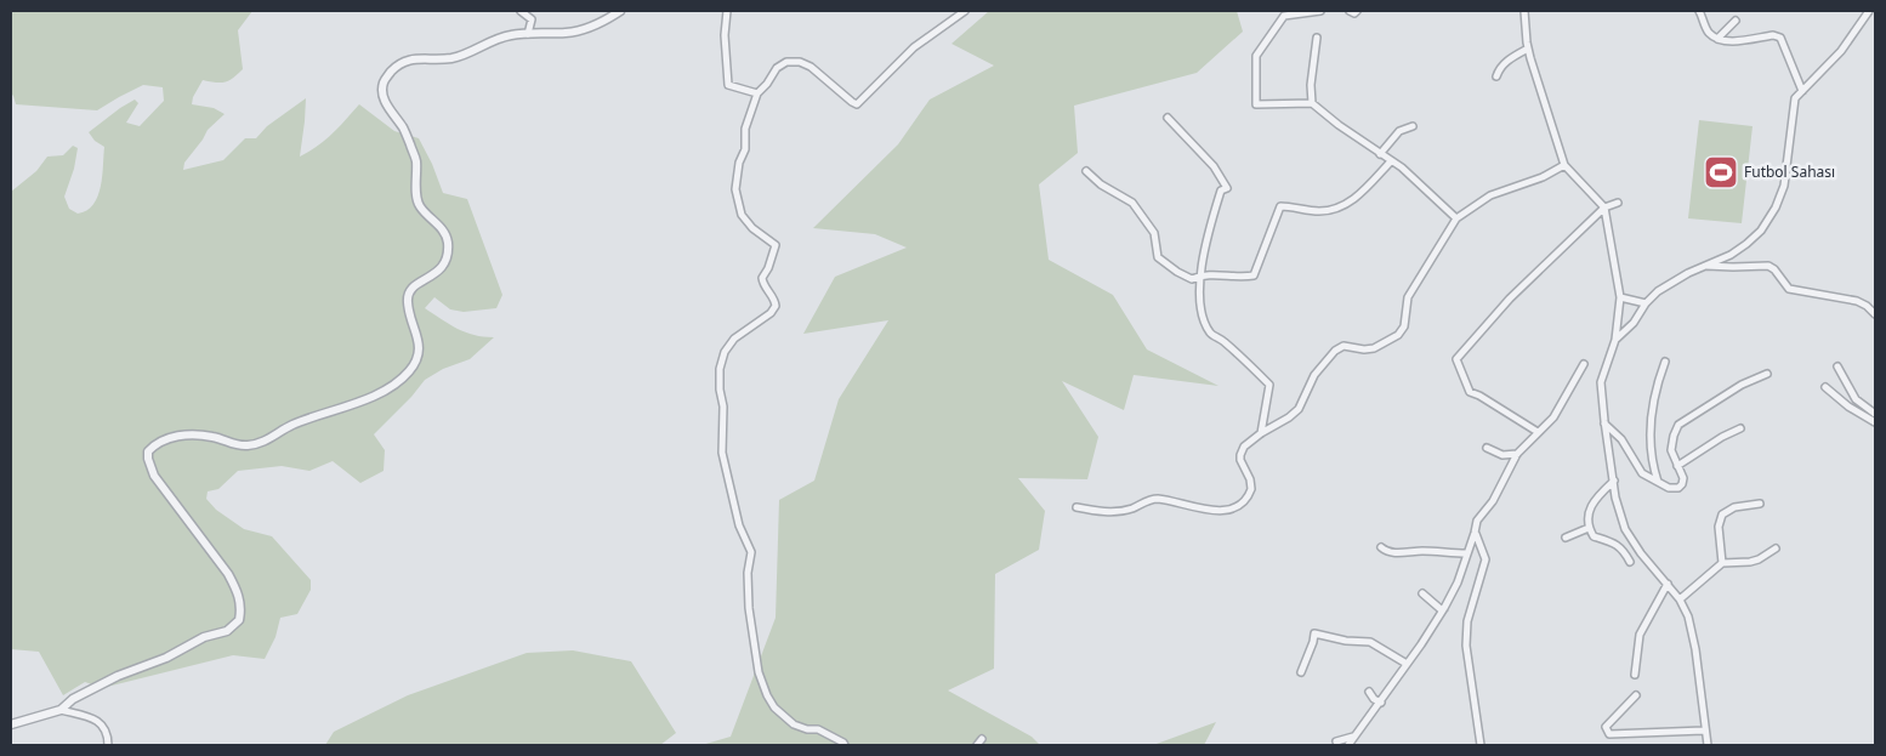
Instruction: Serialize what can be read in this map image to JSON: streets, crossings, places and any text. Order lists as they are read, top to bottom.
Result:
{
  "places": {
    "sports": ["Futbol Sahası"]
  }
}
